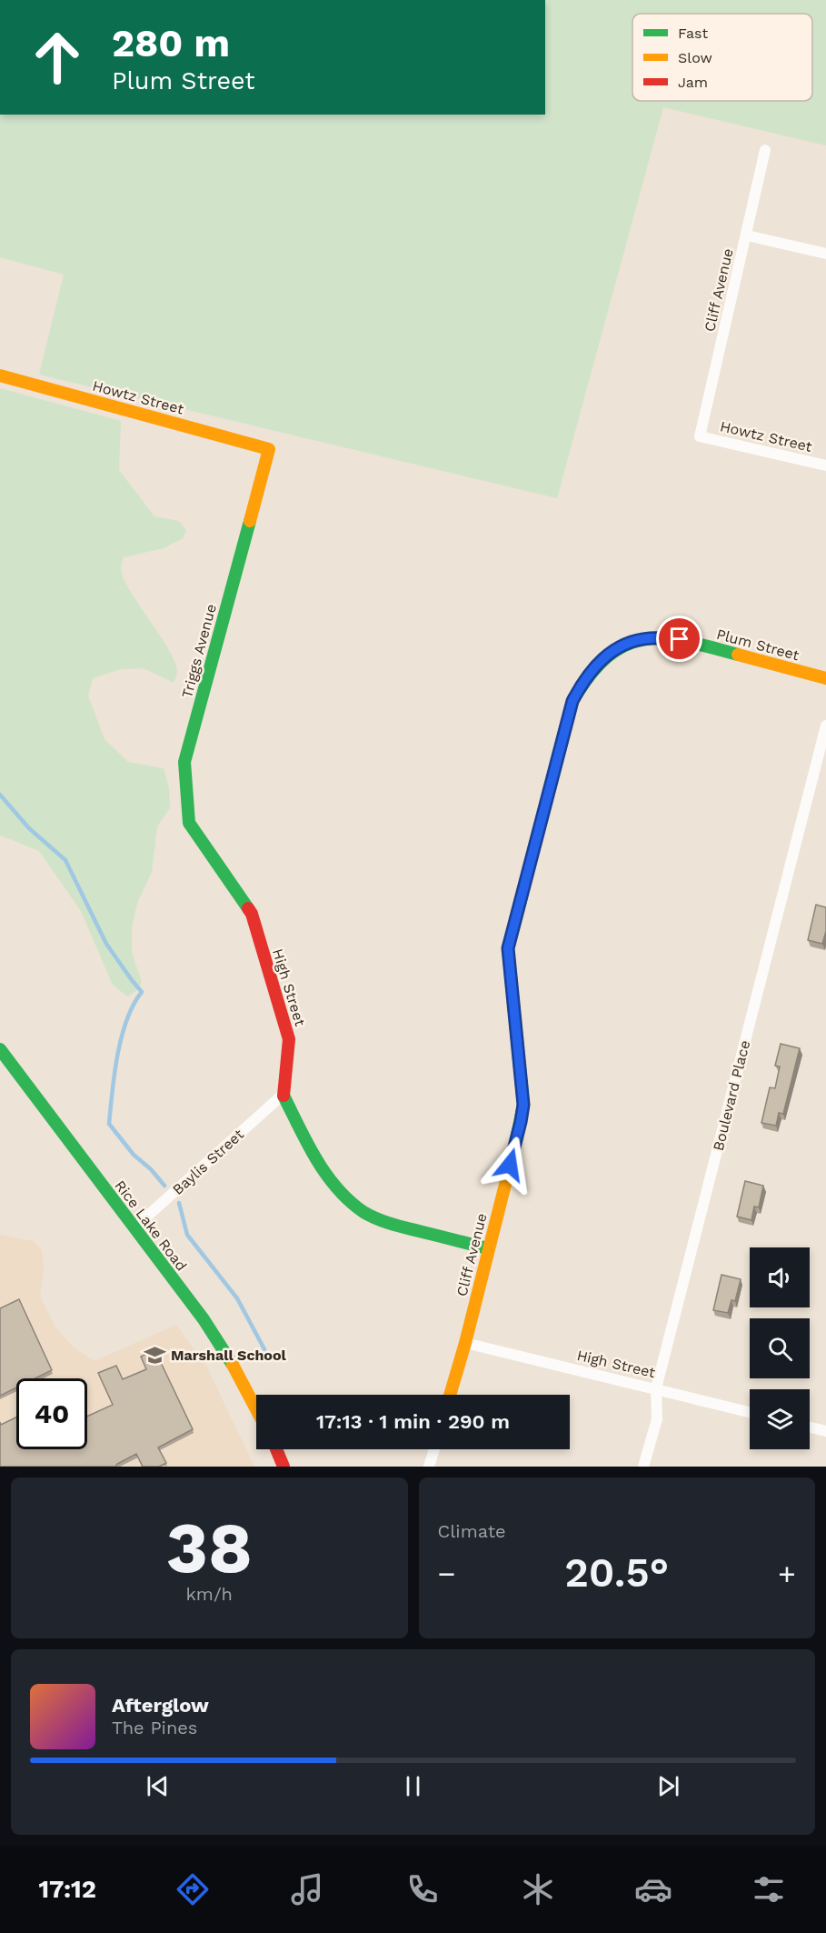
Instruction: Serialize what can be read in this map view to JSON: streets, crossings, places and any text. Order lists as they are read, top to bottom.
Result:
{
  "streets": {
    "street": [
      "Cliff Avenue",
      "Howtz Street",
      "Plum Street",
      "Triggs Avenue",
      "High Street",
      "Boulevard Place",
      "Baylis Street",
      "Rice Lake Road"
    ]
  },
  "crossings": [
    ["Cliff Avenue", "Howtz Street"],
    ["Cliff Avenue", "Plum Street"],
    ["Cliff Avenue", "High Street"],
    ["Howtz Street", "Triggs Avenue"],
    ["Triggs Avenue", "High Street"],
    ["High Street", "Boulevard Place"],
    ["High Street", "Baylis Street"],
    ["Baylis Street", "Rice Lake Road"]
  ],
  "places": {
    "school or university": ["Marshall School"]
  },
  "legend": ["Fast", "Slow", "Jam"],
  "page": {
    "turn": ["280 m", "Plum Street"],
    "limit": "40",
    "trip": "17:13 · 1 min · 290 m",
    "tile": [
      ["38", "km/h"],
      "Climate"
    ],
    "heat": ["−", "20.5°", "+"],
    "song": ["Afterglow", "The Pines"],
    "tabs": "17:12"
  }
}
